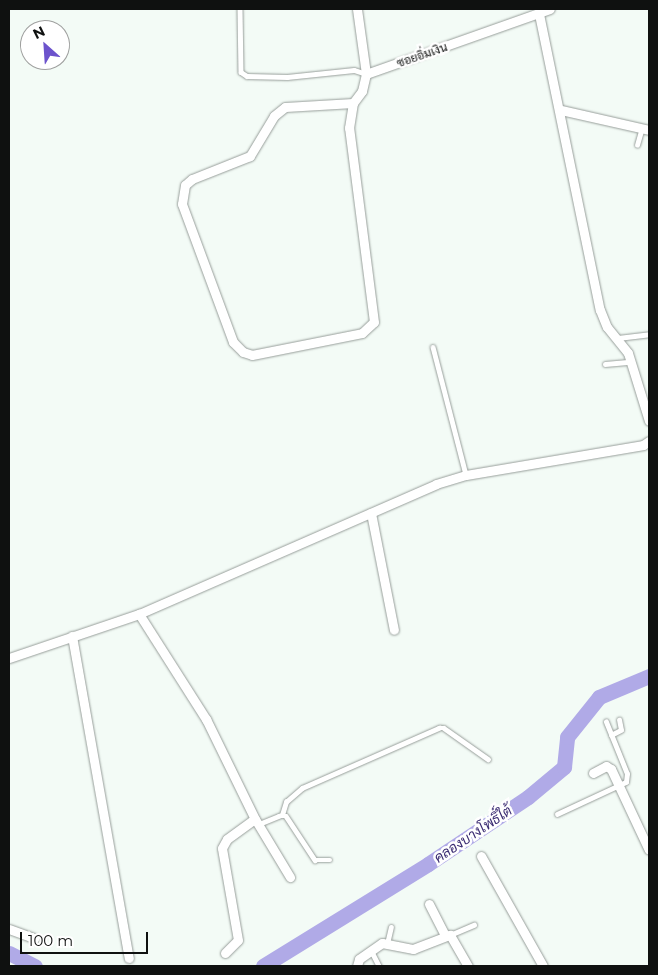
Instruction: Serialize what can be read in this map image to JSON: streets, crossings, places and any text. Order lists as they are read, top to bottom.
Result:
{
  "streets": {
    "street": ["ซอยอิ่มเงิน"]
  },
  "water": ["คลองบางโพธิ์ใต้"],
  "scale_bar": "100 m",
  "north": "top left"
}
